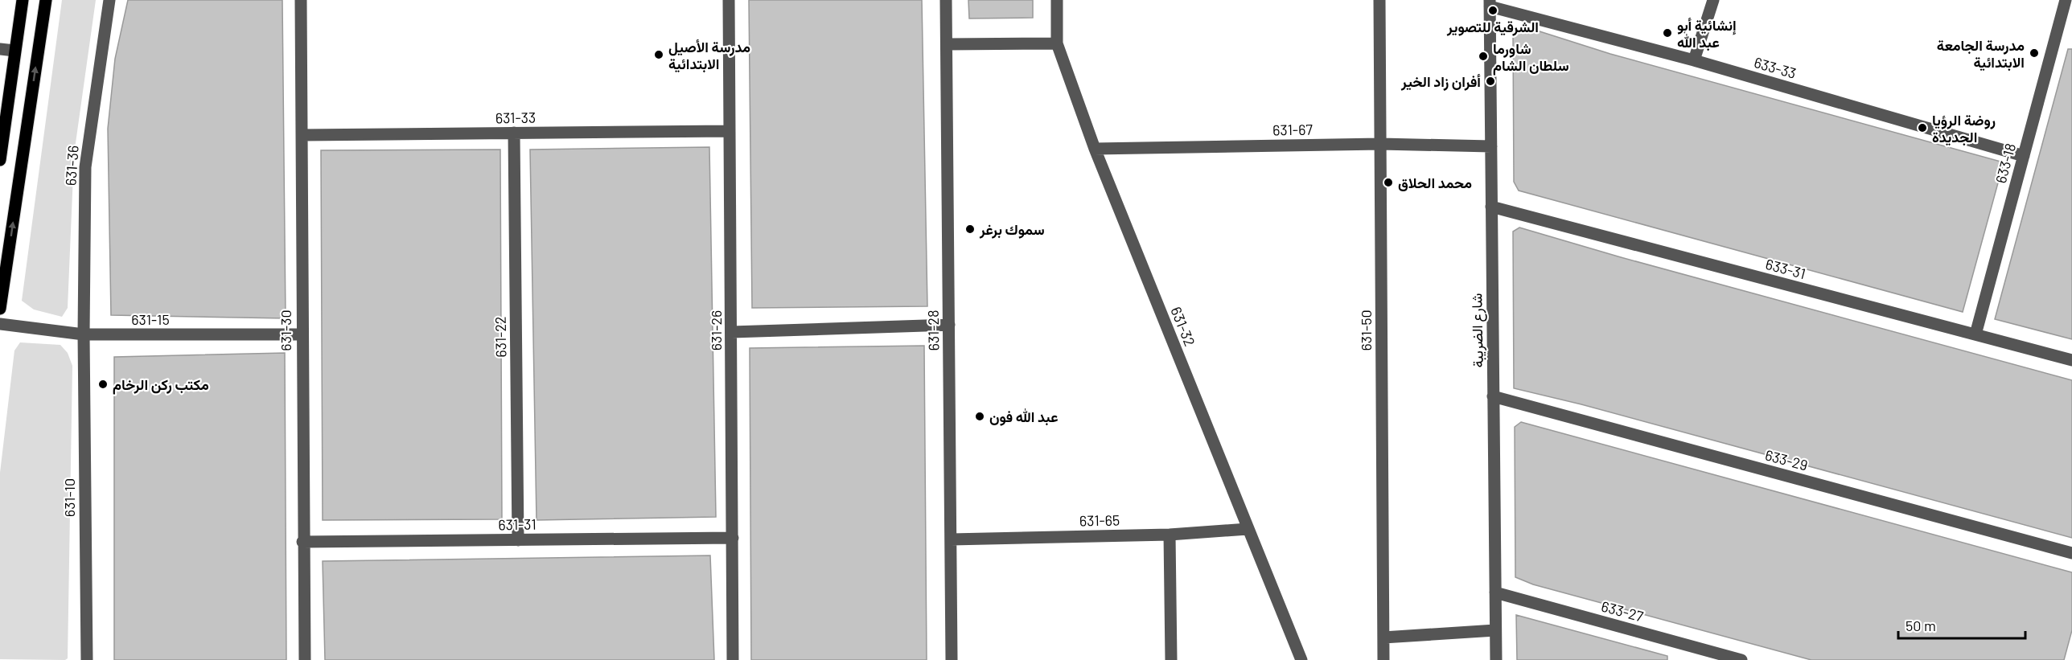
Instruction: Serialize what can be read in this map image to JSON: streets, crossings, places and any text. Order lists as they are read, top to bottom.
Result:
{
  "streets": {
    "street": [
      "633-33",
      "631-33",
      "631-67",
      "633-18",
      "631-36",
      "633-31",
      "631-15",
      "631-32",
      "631-30",
      "631-26",
      "631-28",
      "631-50",
      "شارع الضريبة",
      "631-22",
      "633-29",
      "631-10",
      "631-65",
      "631-31",
      "633-27"
    ]
  },
  "crossings": [
    ["633-33", "633-18"],
    ["633-33", "شارع الضريبة"],
    ["631-33", "631-30"],
    ["631-33", "631-26"],
    ["631-33", "631-22"],
    ["631-67", "631-32"],
    ["631-67", "631-50"],
    ["631-67", "شارع الضريبة"],
    ["633-18", "633-31"],
    ["631-36", "631-15"],
    ["631-36", "631-10"],
    ["633-31", "شارع الضريبة"],
    ["631-15", "631-30"],
    ["631-15", "631-10"],
    ["631-32", "631-65"],
    ["631-30", "631-31"],
    ["631-26", "631-31"],
    ["631-28", "631-65"],
    ["شارع الضريبة", "633-29"],
    ["شارع الضريبة", "633-27"],
    ["631-22", "631-31"]
  ],
  "places": [
    "الشرقية للتصوير",
    "إنشائية أبو عبد الله",
    "مدرسة الجامعة الابتدائية",
    "مدرسة الأصيل الابتدائية",
    "شاورما سلطان الشام",
    "أفران زاد الخير",
    "روضة الرؤيا الجديدة",
    "محمد الحلاق",
    "سموك برغر",
    "مكتب ركن الرخام",
    "عبد الله فون"
  ],
  "scale_bar": "50 m"
}
